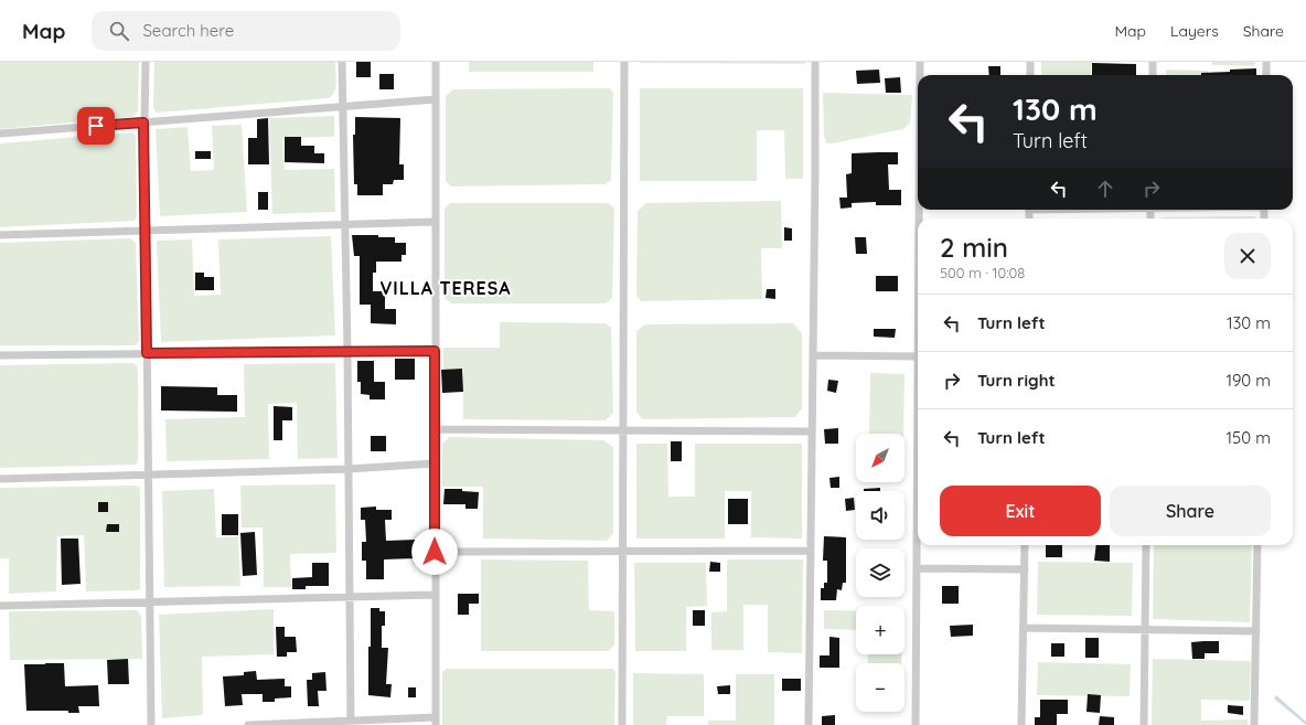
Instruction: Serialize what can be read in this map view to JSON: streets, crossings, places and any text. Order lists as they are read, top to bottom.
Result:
{
  "districts": ["VILLA TERESA"],
  "north": "bottom left",
  "page": {
    "header": "Map",
    "search": "Search here",
    "nav": ["Map", "Layers", "Share"],
    "turn": ["130 m", "Turn left"],
    "heading": ["2 min", "500 m · 10:08"],
    "list": [
      {
        "name": "Turn left",
        "value": "130 m"
      },
      {
        "name": "Turn right",
        "value": "190 m"
      },
      {
        "name": "Turn left",
        "value": "150 m"
      }
    ],
    "map_buttons": ["+", "−"],
    "buttons": ["Exit", "Share"]
  }
}
